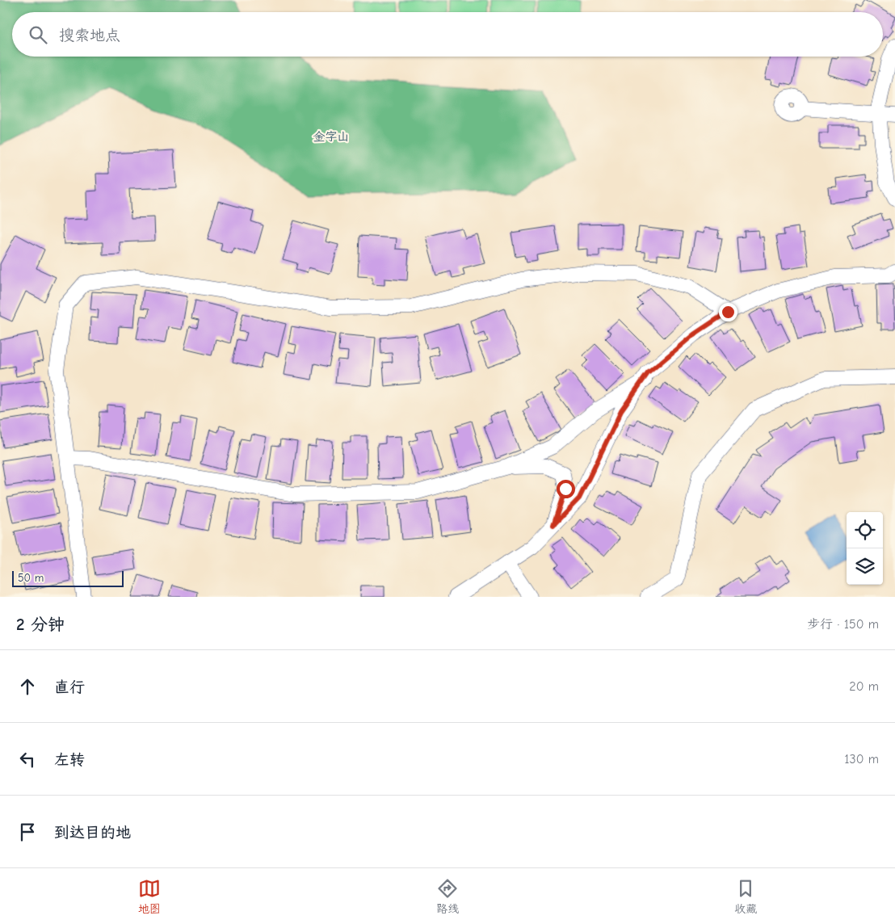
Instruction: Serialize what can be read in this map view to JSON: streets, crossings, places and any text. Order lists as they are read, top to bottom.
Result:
{
  "parks": ["金字山"],
  "scale_bar": "50 m",
  "page": {
    "search": "搜索地点",
    "scale": "50 m",
    "heading": ["2 分钟", "步行 · 150 m"],
    "list": [
      ["直行", "20 m"],
      ["左转", "130 m"],
      "到达目的地"
    ],
    "nav": ["地图", "路线", "收藏"]
  }
}
